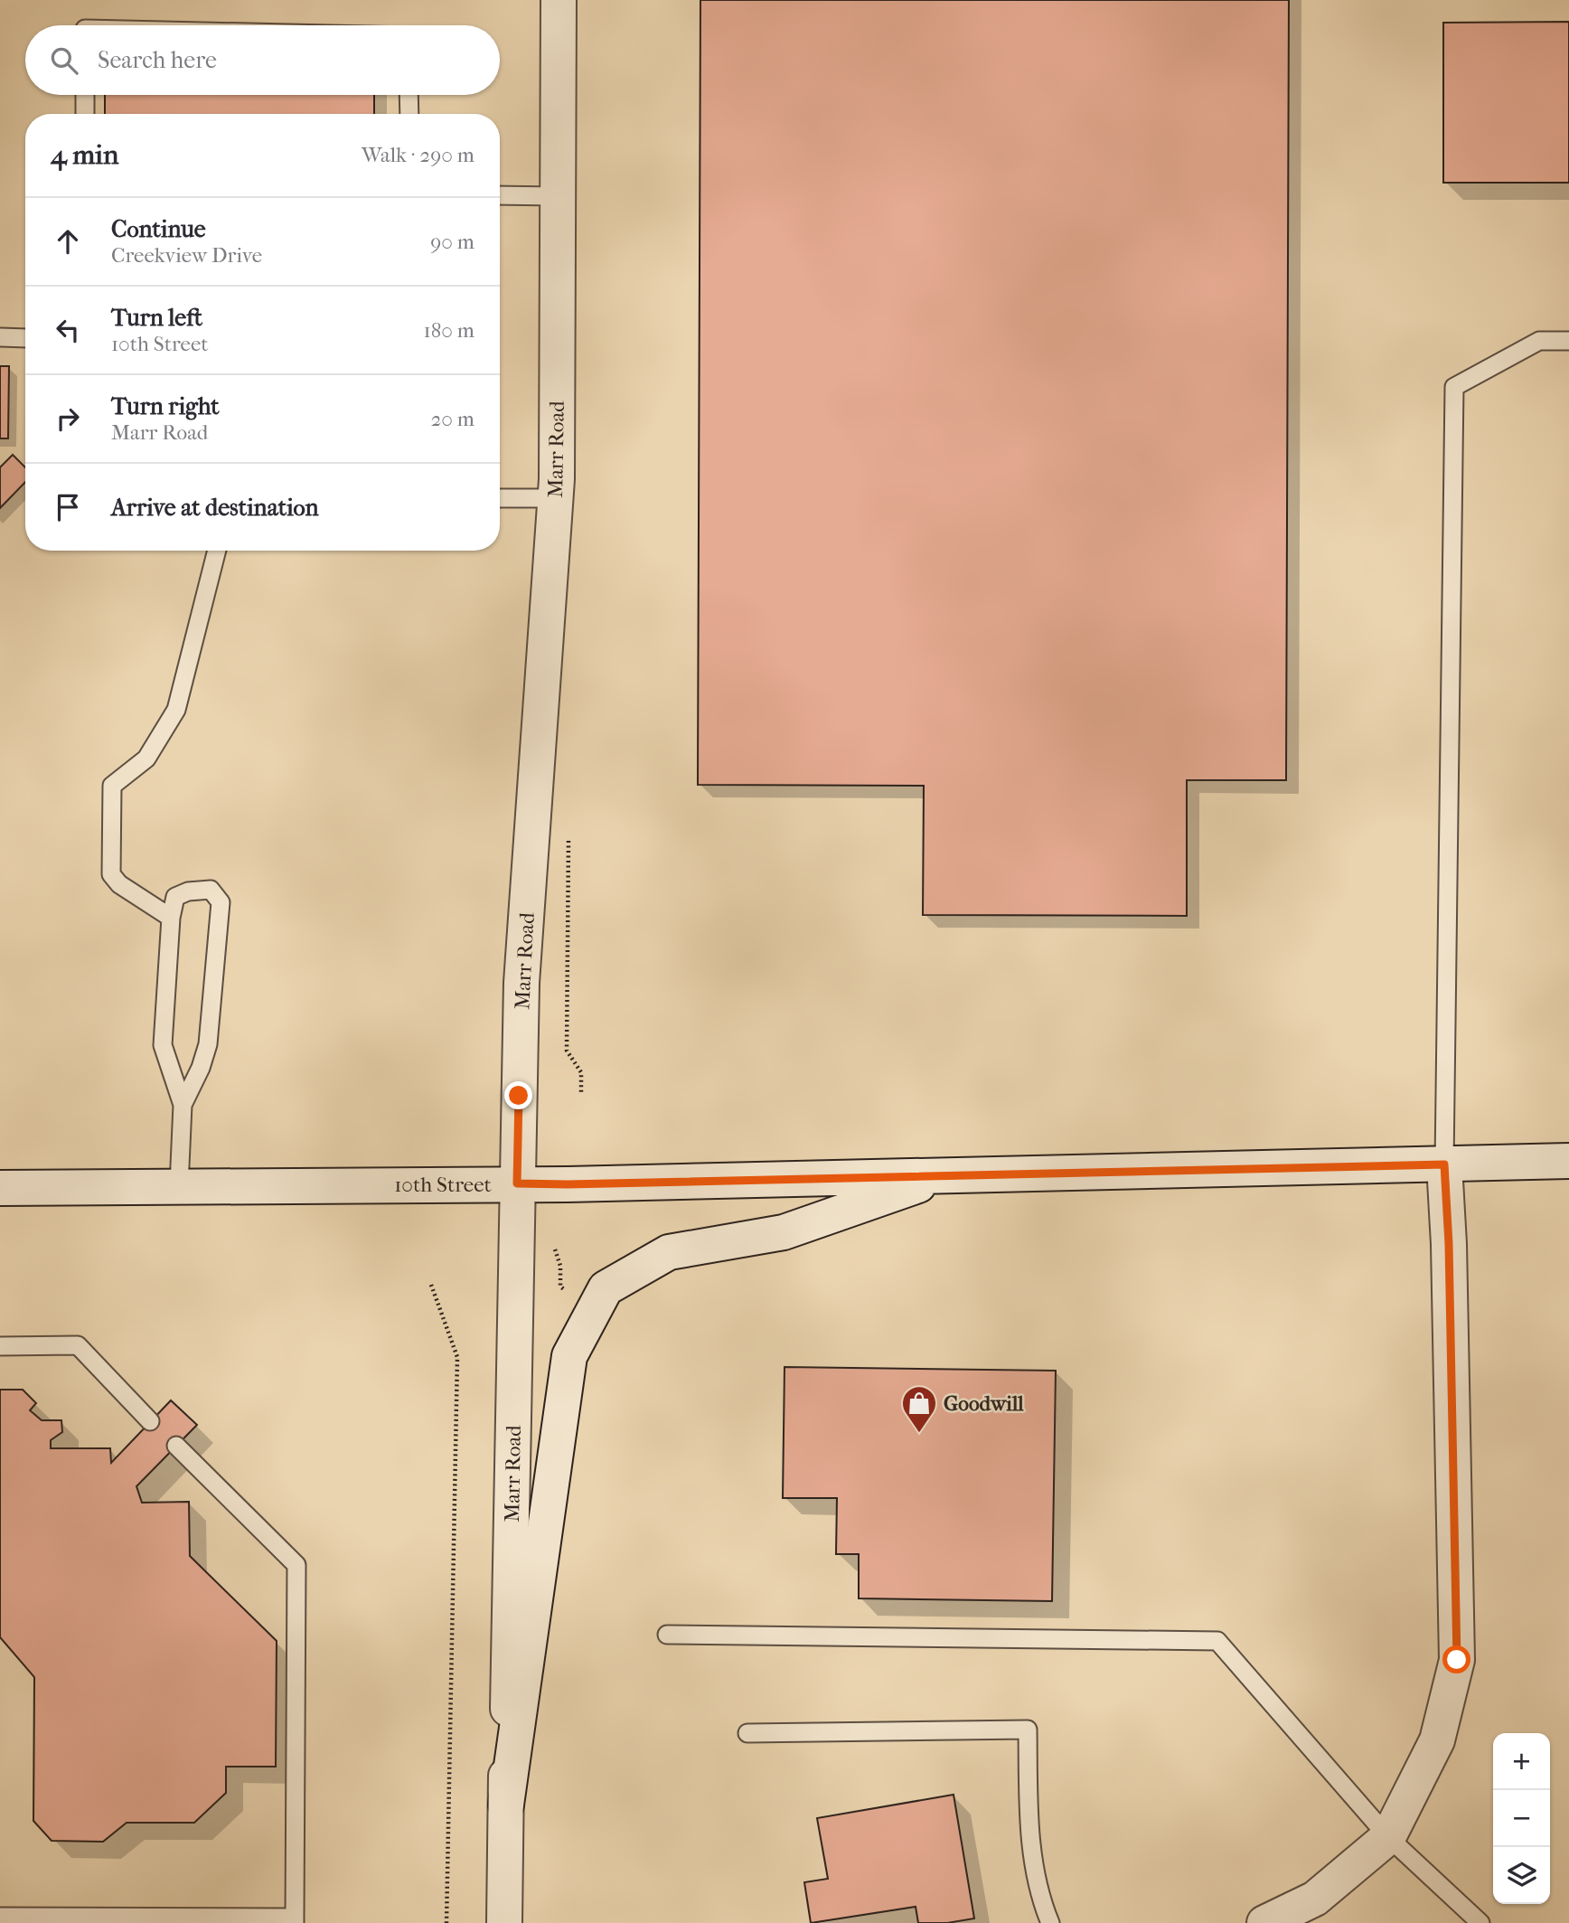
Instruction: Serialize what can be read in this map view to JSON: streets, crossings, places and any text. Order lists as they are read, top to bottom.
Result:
{
  "streets": {
    "street": ["Marr Road", "10th Street"]
  },
  "crossings": [
    ["Marr Road", "10th Street"]
  ],
  "places": {
    "shop": ["Goodwill"]
  },
  "page": {
    "search": "Search here",
    "heading": ["4 min", "Walk · 290 m"],
    "list": [
      ["Continue", "Creekview Drive", "90 m"],
      ["Turn left", "10th Street", "180 m"],
      ["Turn right", "Marr Road", "20 m"],
      "Arrive at destination"
    ],
    "map_buttons": ["+", "−"]
  }
}
